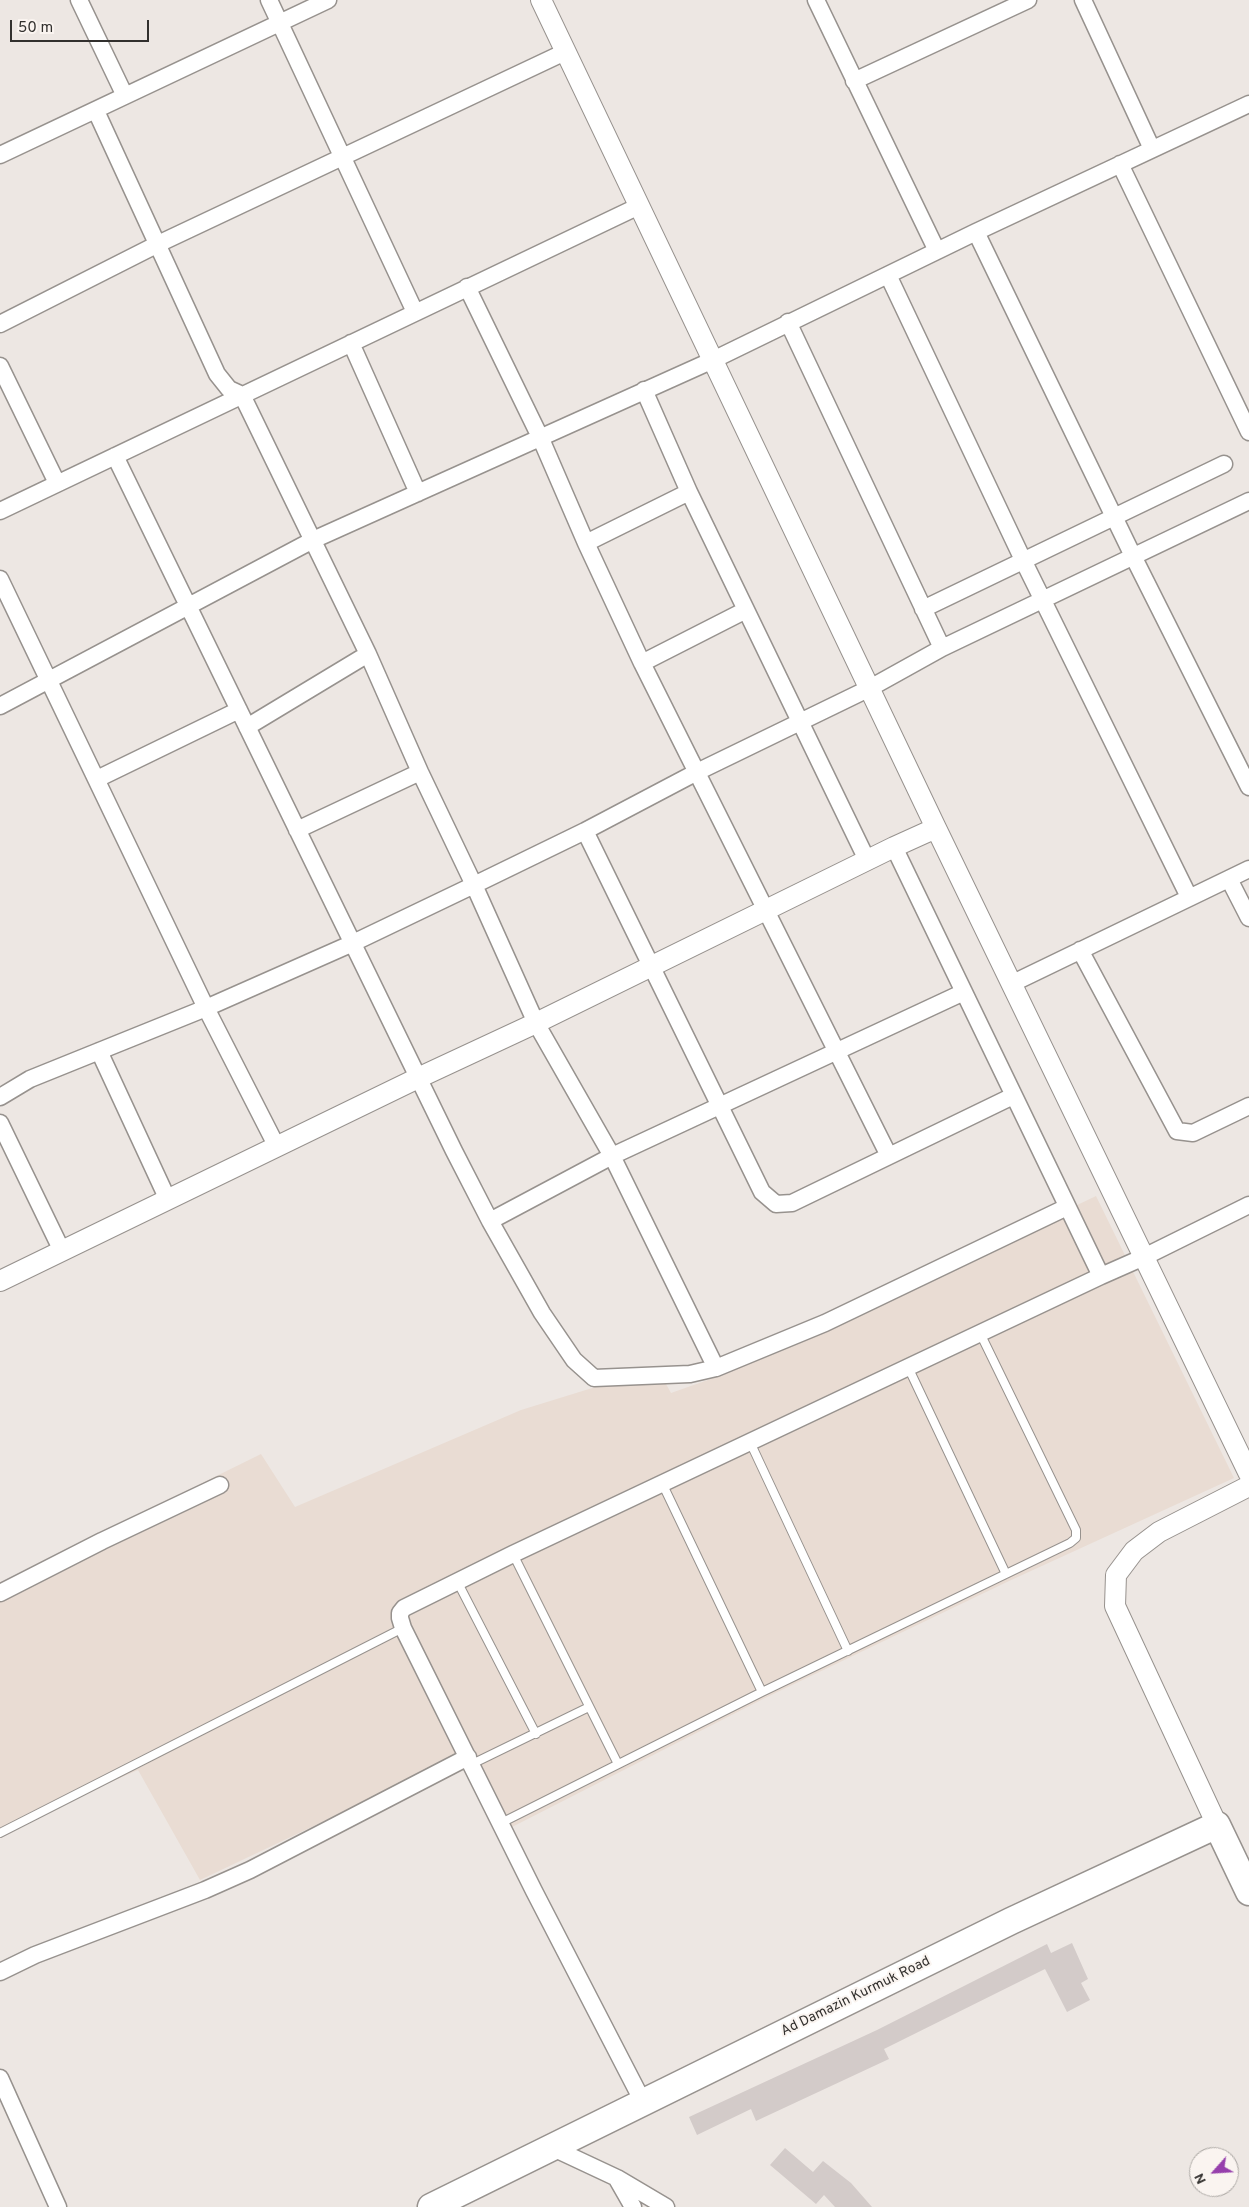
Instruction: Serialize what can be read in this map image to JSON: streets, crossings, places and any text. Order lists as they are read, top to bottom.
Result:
{
  "streets": {
    "highway": ["Ad Damazin Kurmuk Road"]
  },
  "scale_bar": "50 m",
  "north": "bottom left"
}
